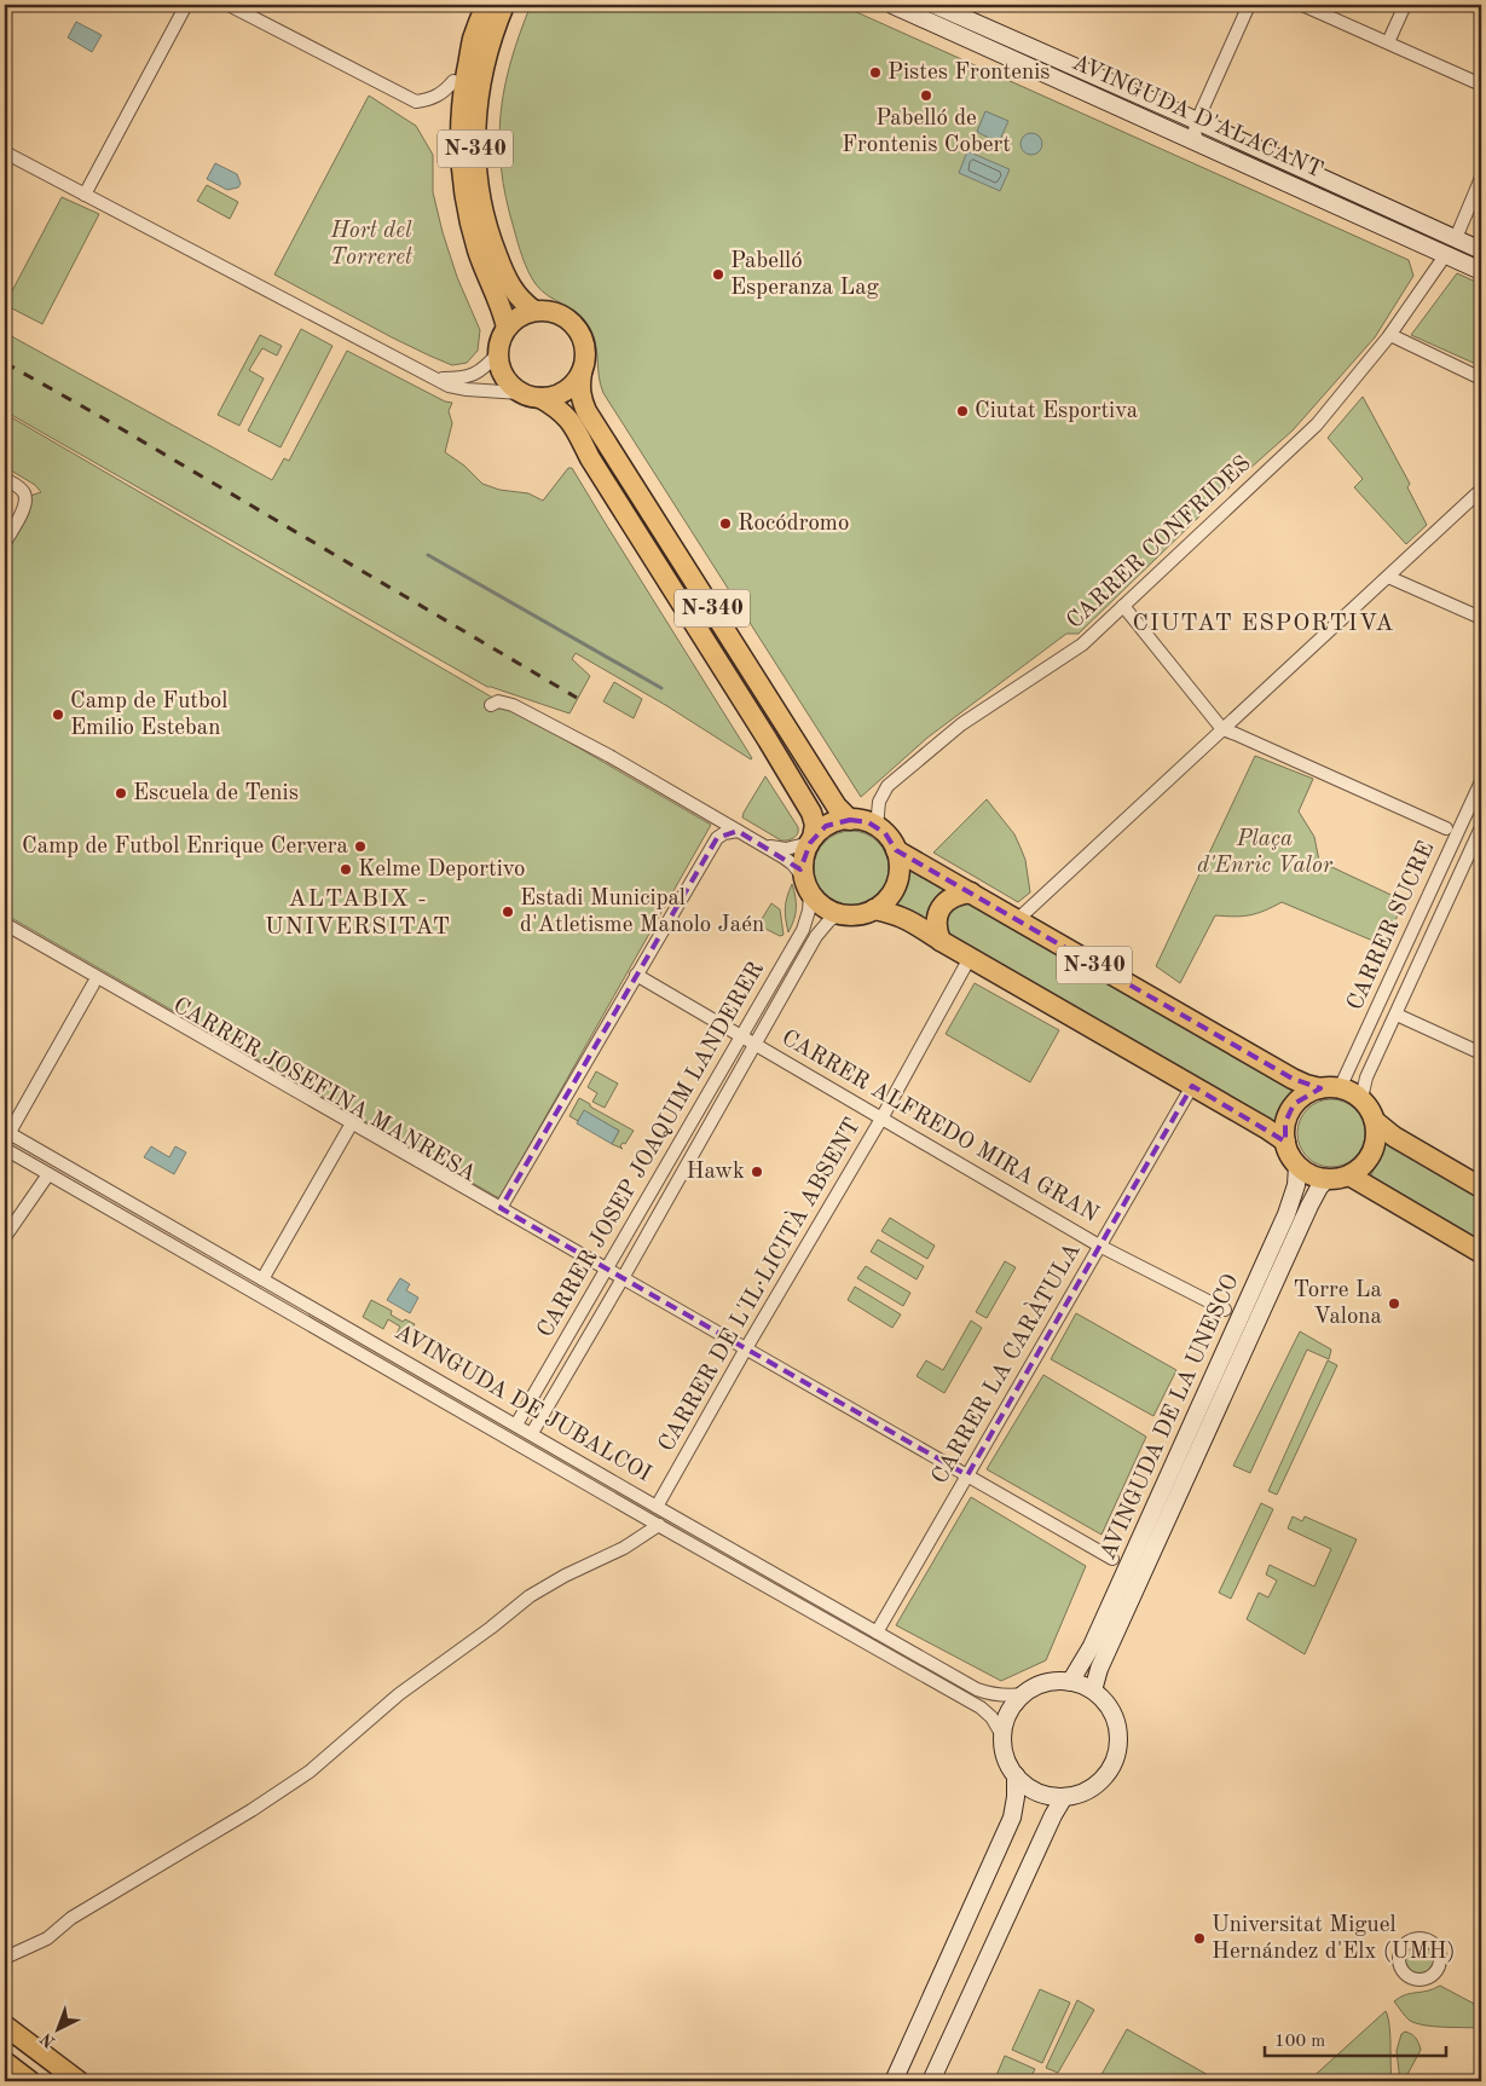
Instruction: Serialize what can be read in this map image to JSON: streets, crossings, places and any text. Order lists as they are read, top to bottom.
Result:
{
  "streets": {
    "main road": ["AVINGUDA D'ALACANT", "N-340", "AVINGUDA DE LA UNESCO"],
    "street": [
      "CARRER CONFRIDES",
      "CARRER SUCRE",
      "CARRER JOSEFINA MANRESA",
      "CARRER ALFREDO MIRA GRAN",
      "CARRER JOSEP JOAQUIM LANDERER",
      "CARRER DE L'IL·LICITÀ ABSENT",
      "CARRER LA CARÀTULA",
      "AVINGUDA DE JUBALCOI"
    ]
  },
  "crossings": [
    ["AVINGUDA D'ALACANT", "CARRER CONFRIDES"],
    ["N-340", "CARRER CONFRIDES"],
    ["N-340", "CARRER SUCRE"],
    ["N-340", "CARRER JOSEP JOAQUIM LANDERER"],
    ["N-340", "CARRER DE L'IL·LICITÀ ABSENT"],
    ["N-340", "CARRER LA CARÀTULA"],
    ["N-340", "AVINGUDA DE LA UNESCO"],
    ["CARRER CONFRIDES", "CARRER JOSEP JOAQUIM LANDERER"],
    ["CARRER SUCRE", "AVINGUDA DE LA UNESCO"],
    ["CARRER JOSEFINA MANRESA", "CARRER JOSEP JOAQUIM LANDERER"],
    ["CARRER ALFREDO MIRA GRAN", "CARRER JOSEP JOAQUIM LANDERER"],
    ["CARRER ALFREDO MIRA GRAN", "CARRER DE L'IL·LICITÀ ABSENT"],
    ["CARRER ALFREDO MIRA GRAN", "CARRER LA CARÀTULA"],
    ["CARRER JOSEP JOAQUIM LANDERER", "AVINGUDA DE JUBALCOI"],
    ["CARRER DE L'IL·LICITÀ ABSENT", "AVINGUDA DE JUBALCOI"],
    ["CARRER LA CARÀTULA", "AVINGUDA DE JUBALCOI"],
    ["AVINGUDA DE JUBALCOI", "AVINGUDA DE LA UNESCO"]
  ],
  "districts": ["CIUTAT ESPORTIVA", "ALTABIX - UNIVERSITAT"],
  "parks": ["Hort del Torreret", "Plaça d'Enric Valor"],
  "places": [
    "Pistes Frontenis",
    "Pabelló de Frontenis Cobert",
    "Pabelló Esperanza Lag",
    "Ciutat Esportiva",
    "Rocódromo",
    "Camp de Futbol Emilio Esteban",
    "Escuela de Tenis",
    "Camp de Futbol Enrique Cervera",
    "Kelme Deportivo",
    "Estadi Municipal d'Atletisme Manolo Jaén",
    "Hawk",
    "Torre La Valona",
    "Universitat Miguel Hernández d'Elx (UMH)"
  ],
  "scale_bar": "100 m",
  "north": "bottom left"
}
